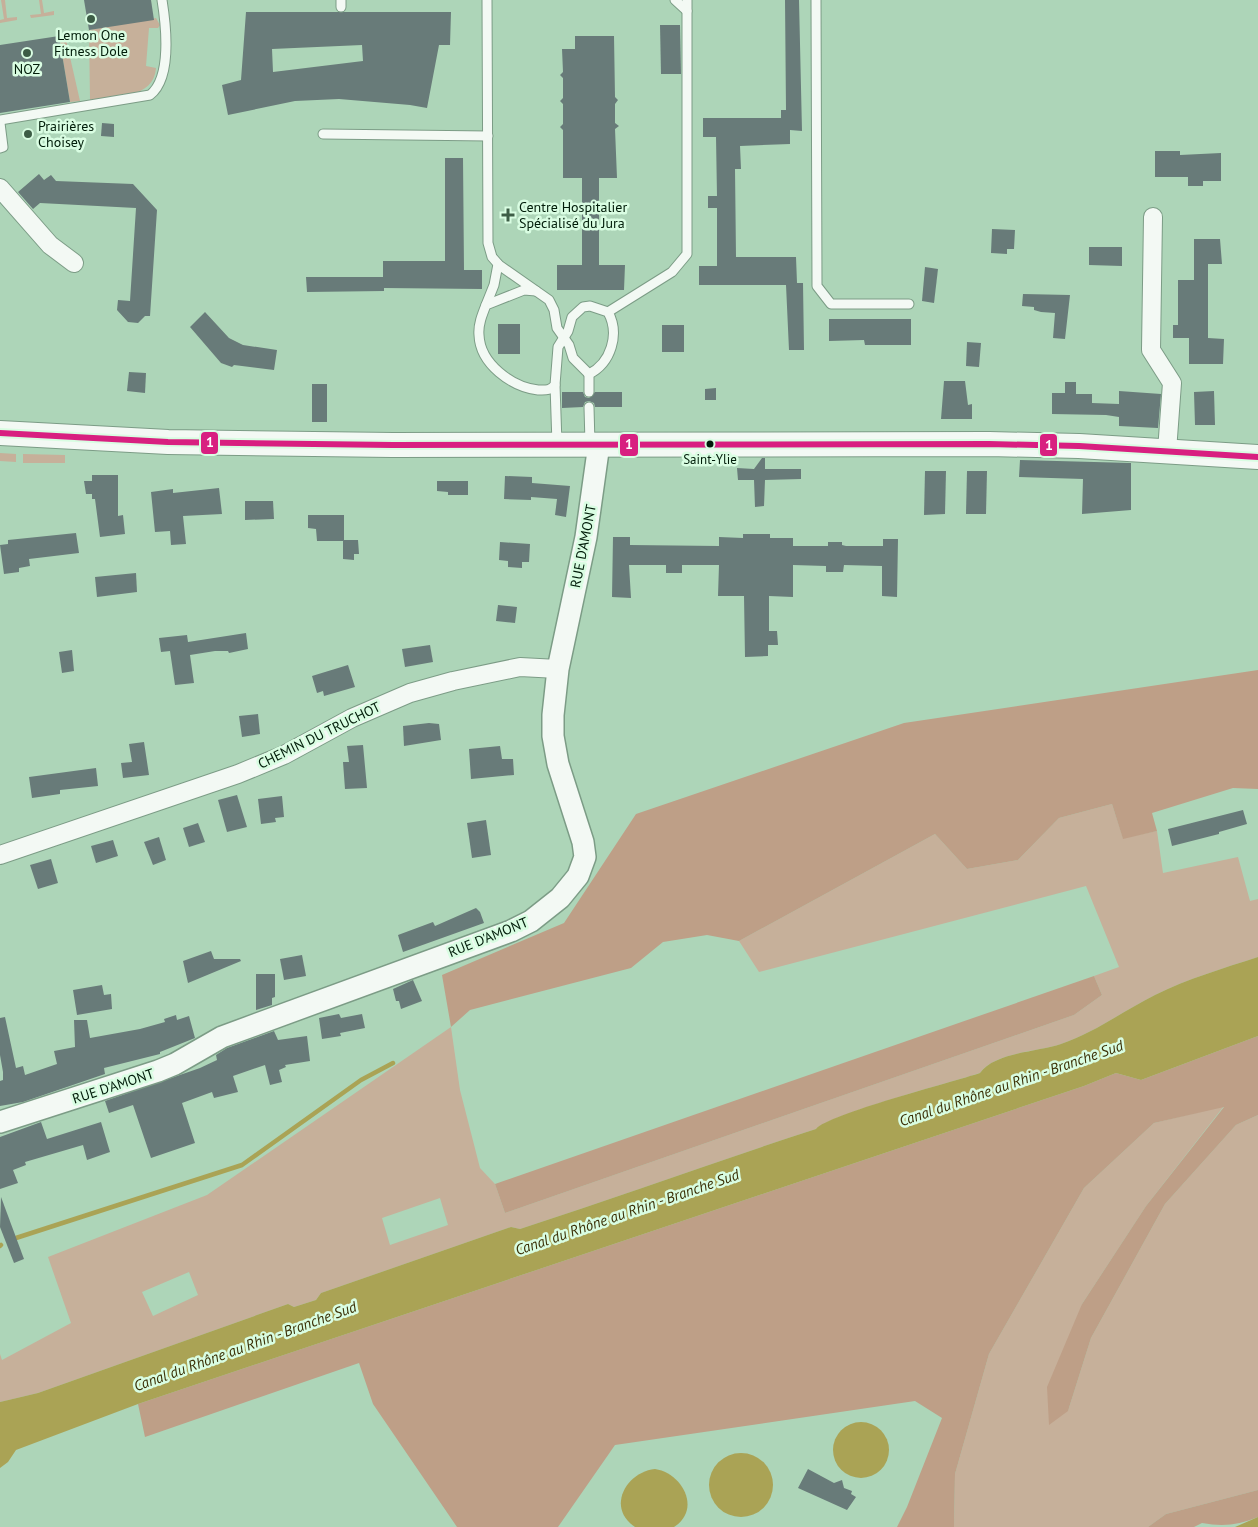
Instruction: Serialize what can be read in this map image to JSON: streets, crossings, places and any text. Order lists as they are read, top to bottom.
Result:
{
  "streets": {
    "street": ["RUE D'AMONT", "CHEMIN DU TRUCHOT"]
  },
  "crossings": [
    ["RUE D'AMONT", "CHEMIN DU TRUCHOT"]
  ],
  "water": ["Canal du Rhône au Rhin - Branche Sud"],
  "places": {
    "other": [
      "Lemon One Fitness Dole",
      "NOZ",
      "Prairières Choisey",
      "Saint-Ylie"
    ],
    "health": ["Centre Hospitalier Spécialisé du Jura"]
  },
  "lines": ["transit line 1"]
}
